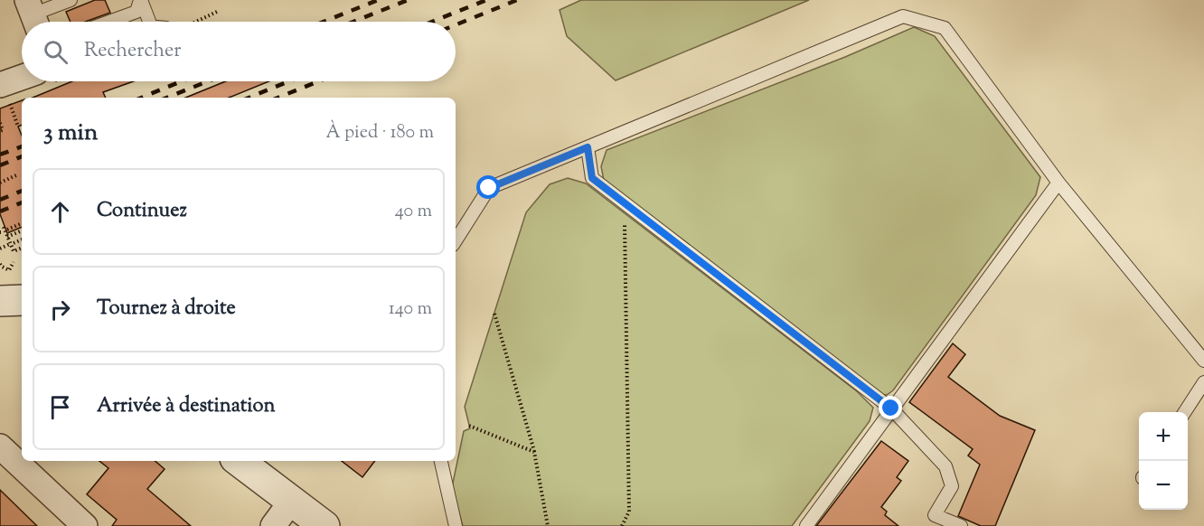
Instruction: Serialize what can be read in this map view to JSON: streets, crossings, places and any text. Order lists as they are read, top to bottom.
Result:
{
  "page": {
    "search": "Rechercher",
    "heading": ["3 min", "À pied · 180 m"],
    "list": [
      ["Continuez", "40 m"],
      ["Tournez à droite", "140 m"],
      "Arrivée à destination"
    ],
    "map_buttons": ["+", "−"]
  }
}
